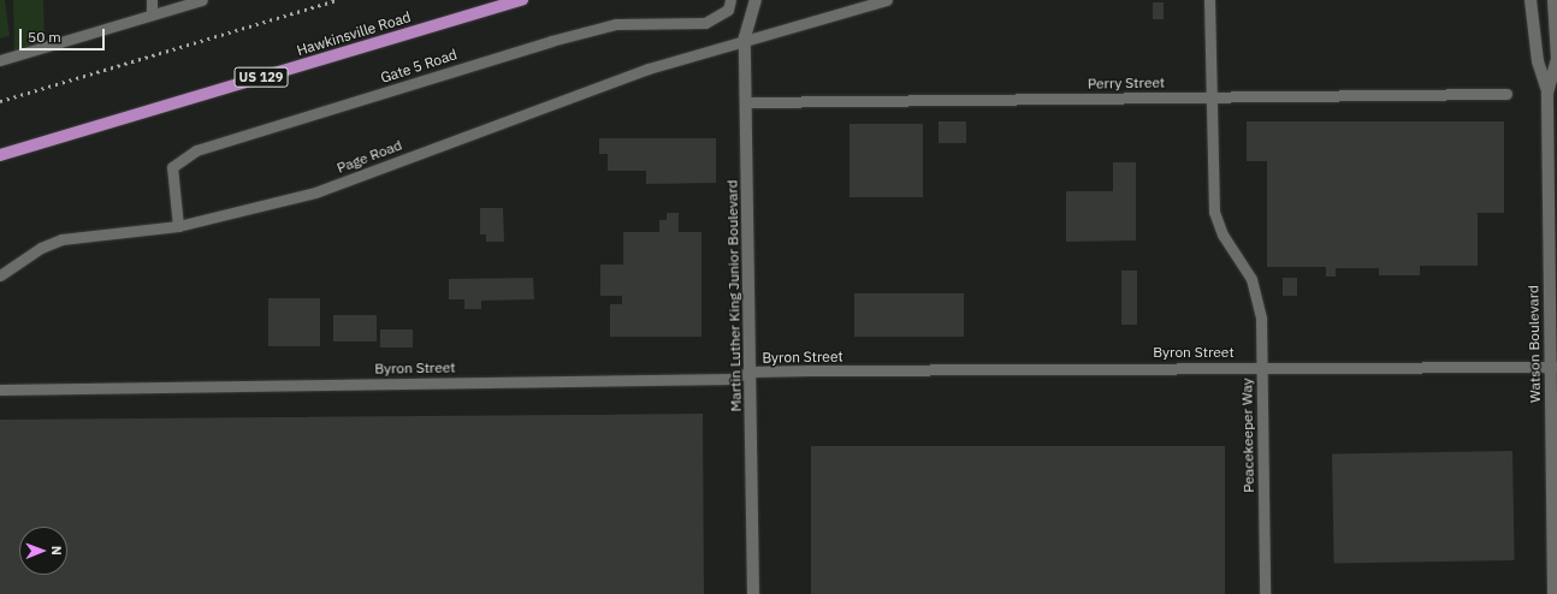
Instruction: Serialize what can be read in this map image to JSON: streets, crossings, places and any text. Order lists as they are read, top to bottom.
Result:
{
  "streets": {
    "main road": ["Hawkinsville Road", "US 129"],
    "street": [
      "Gate 5 Road",
      "Perry Street",
      "Page Road",
      "Martin Luther King Junior Boulevard",
      "Watson Boulevard",
      "Byron Street",
      "Peacekeeper Way"
    ]
  },
  "crossings": [
    ["Gate 5 Road", "Page Road"],
    ["Perry Street", "Martin Luther King Junior Boulevard"],
    ["Perry Street", "Peacekeeper Way"],
    ["Page Road", "Martin Luther King Junior Boulevard"],
    ["Martin Luther King Junior Boulevard", "Byron Street"],
    ["Watson Boulevard", "Byron Street"],
    ["Byron Street", "Peacekeeper Way"]
  ],
  "scale_bar": "50 m",
  "north": "right"
}
